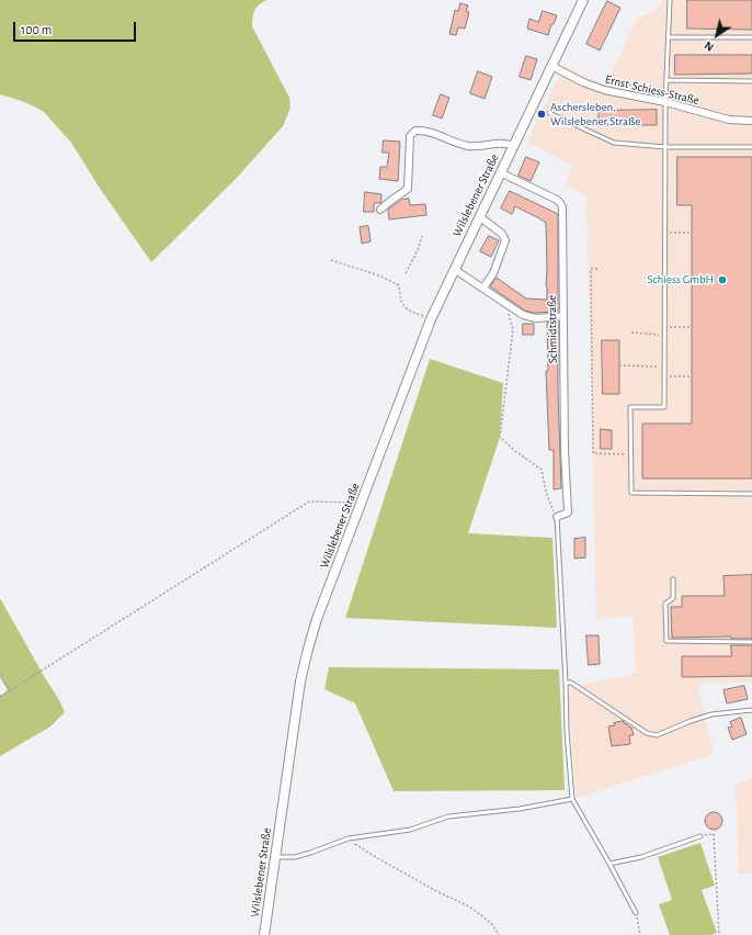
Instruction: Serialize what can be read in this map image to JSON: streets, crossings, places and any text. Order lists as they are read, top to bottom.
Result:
{
  "streets": {
    "street": ["Ernst-Schiess-Straße", "Wilslebener Straße", "Schmidtstraße"]
  },
  "crossings": [
    ["Ernst-Schiess-Straße", "Wilslebener Straße"],
    ["Wilslebener Straße", "Schmidtstraße"]
  ],
  "places": ["Aschersleben, Wilslebener Straße", "Schiess GmbH"],
  "scale_bar": "100 m",
  "north": "bottom left"
}
